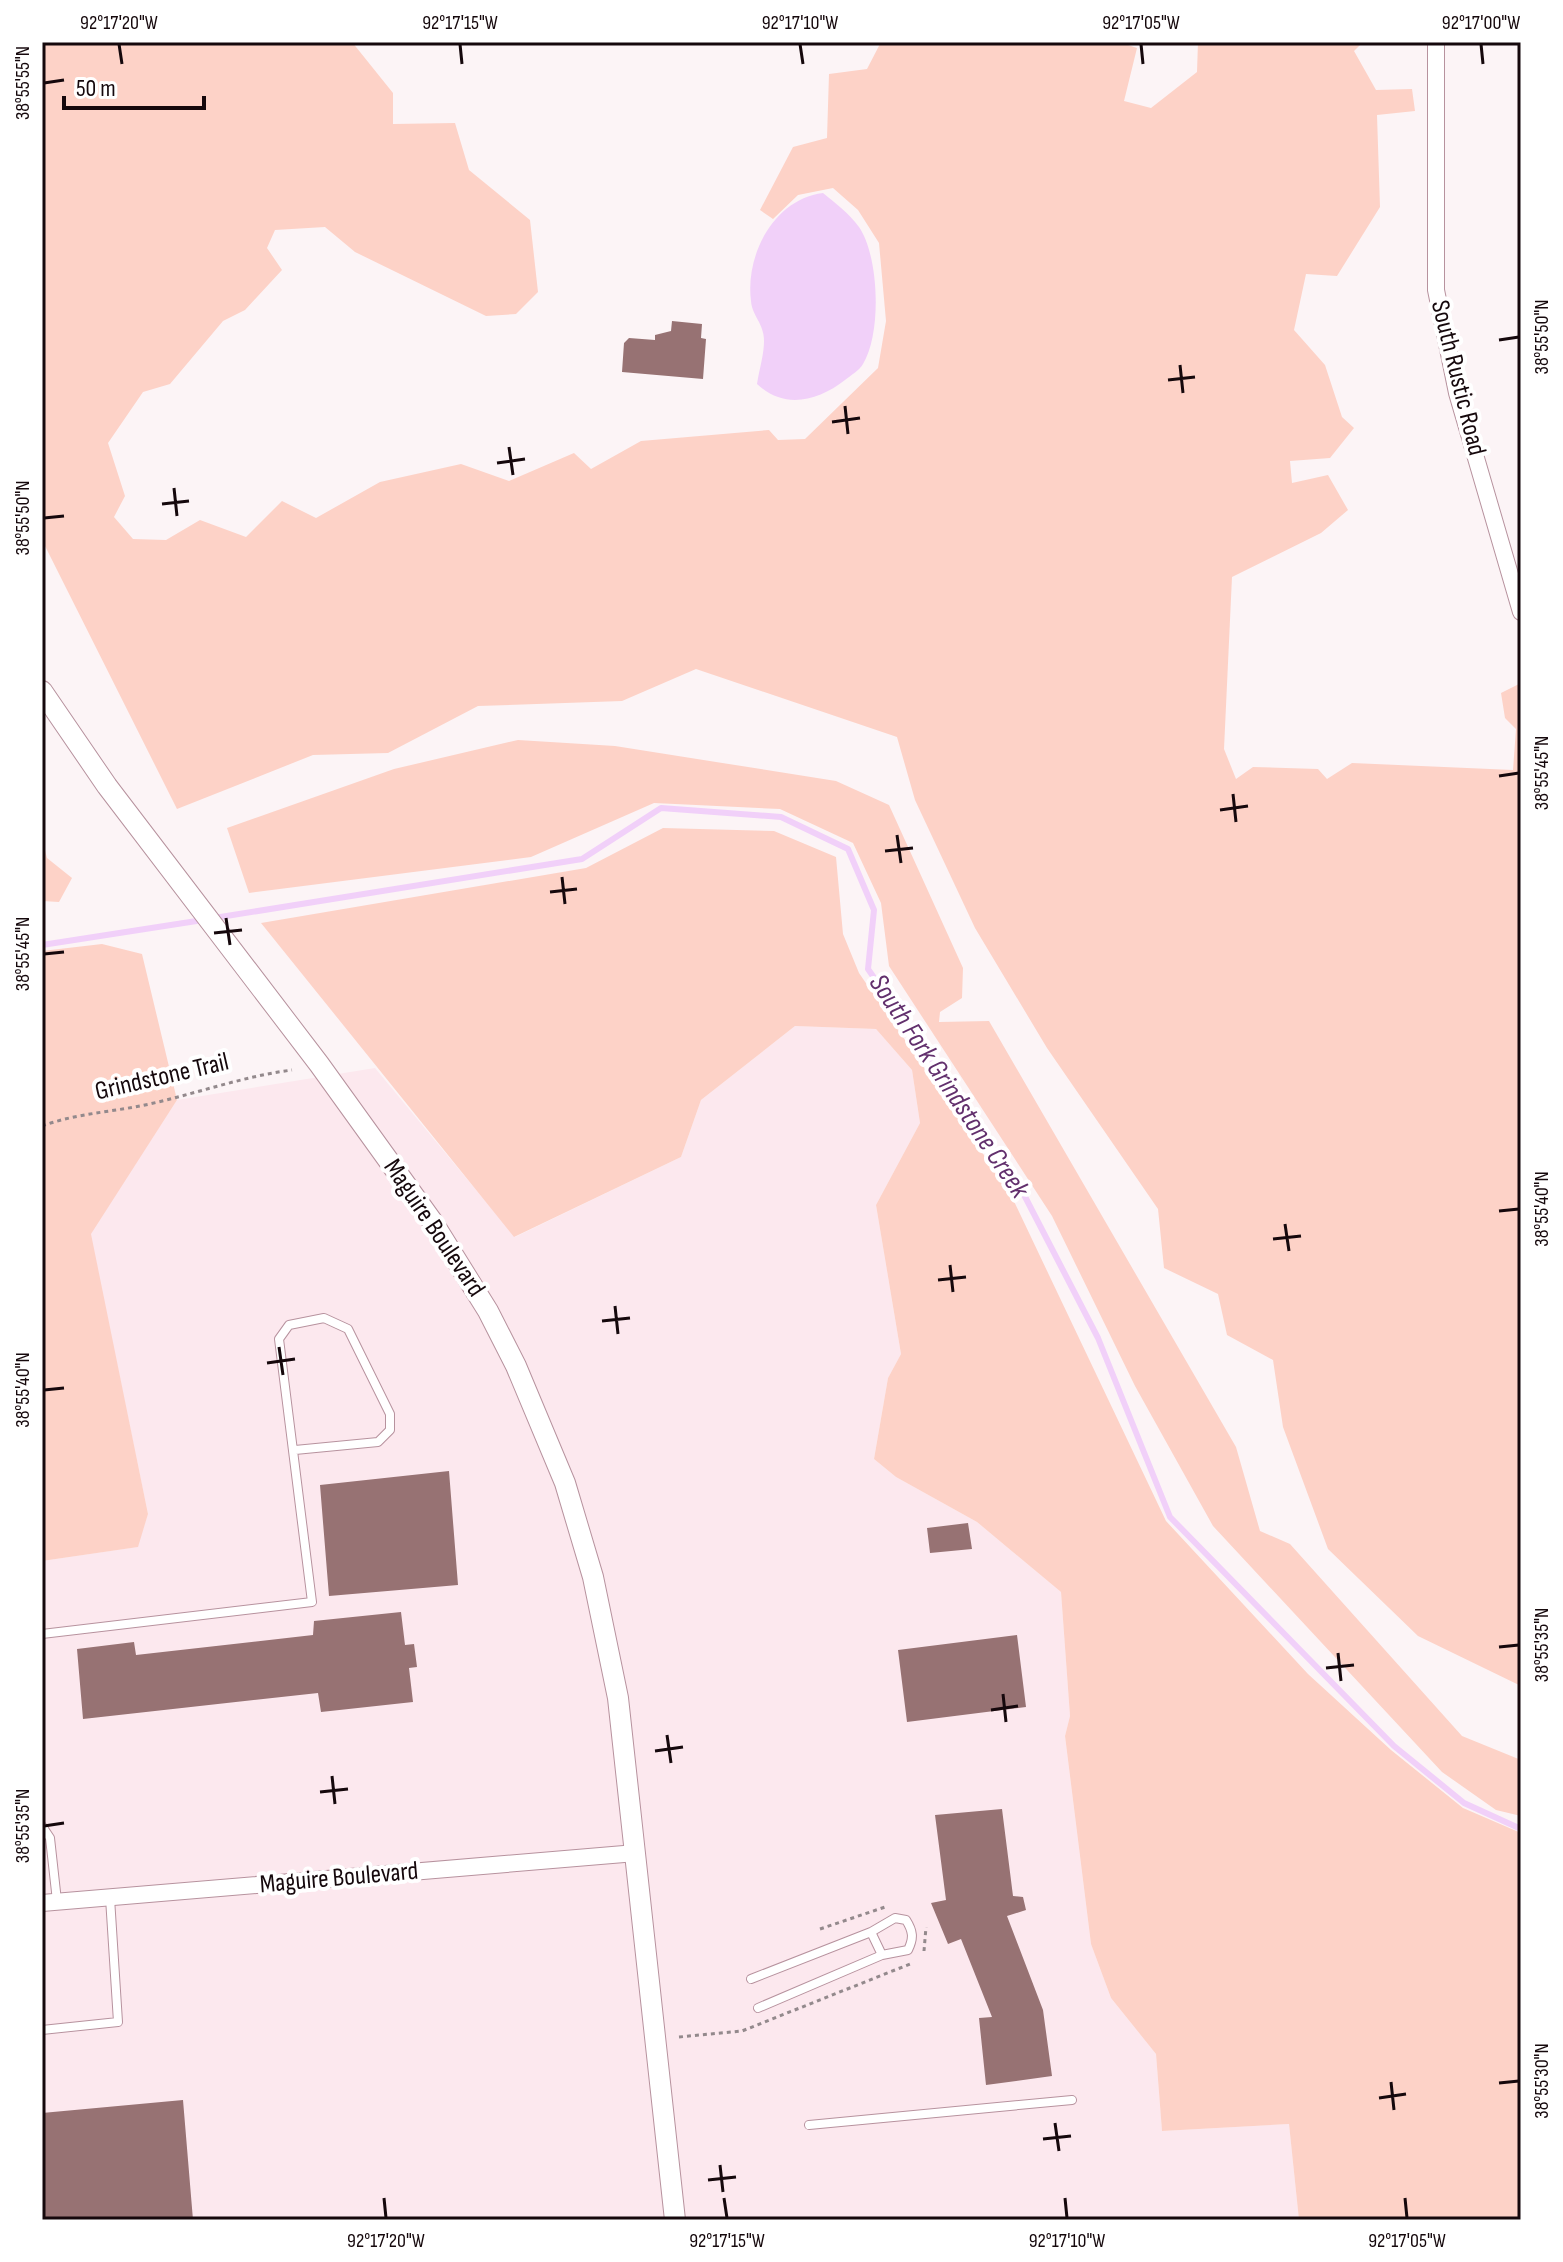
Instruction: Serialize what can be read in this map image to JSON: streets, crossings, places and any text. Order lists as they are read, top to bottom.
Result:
{
  "streets": {
    "street": ["South Rustic Road", "Maguire Boulevard"],
    "path": ["Grindstone Trail"]
  },
  "water": ["South Fork Grindstone Creek"],
  "scale_bar": "50 m",
  "coordinates": [
    "92°17'20\"W",
    "92°17'15\"W",
    "92°17'10\"W",
    "92°17'05\"W",
    "92°17'00\"W",
    "38°55'55\"N",
    "38°55'50\"N",
    "38°55'45\"N",
    "38°55'40\"N",
    "38°55'35\"N",
    "38°55'30\"N"
  ]
}
